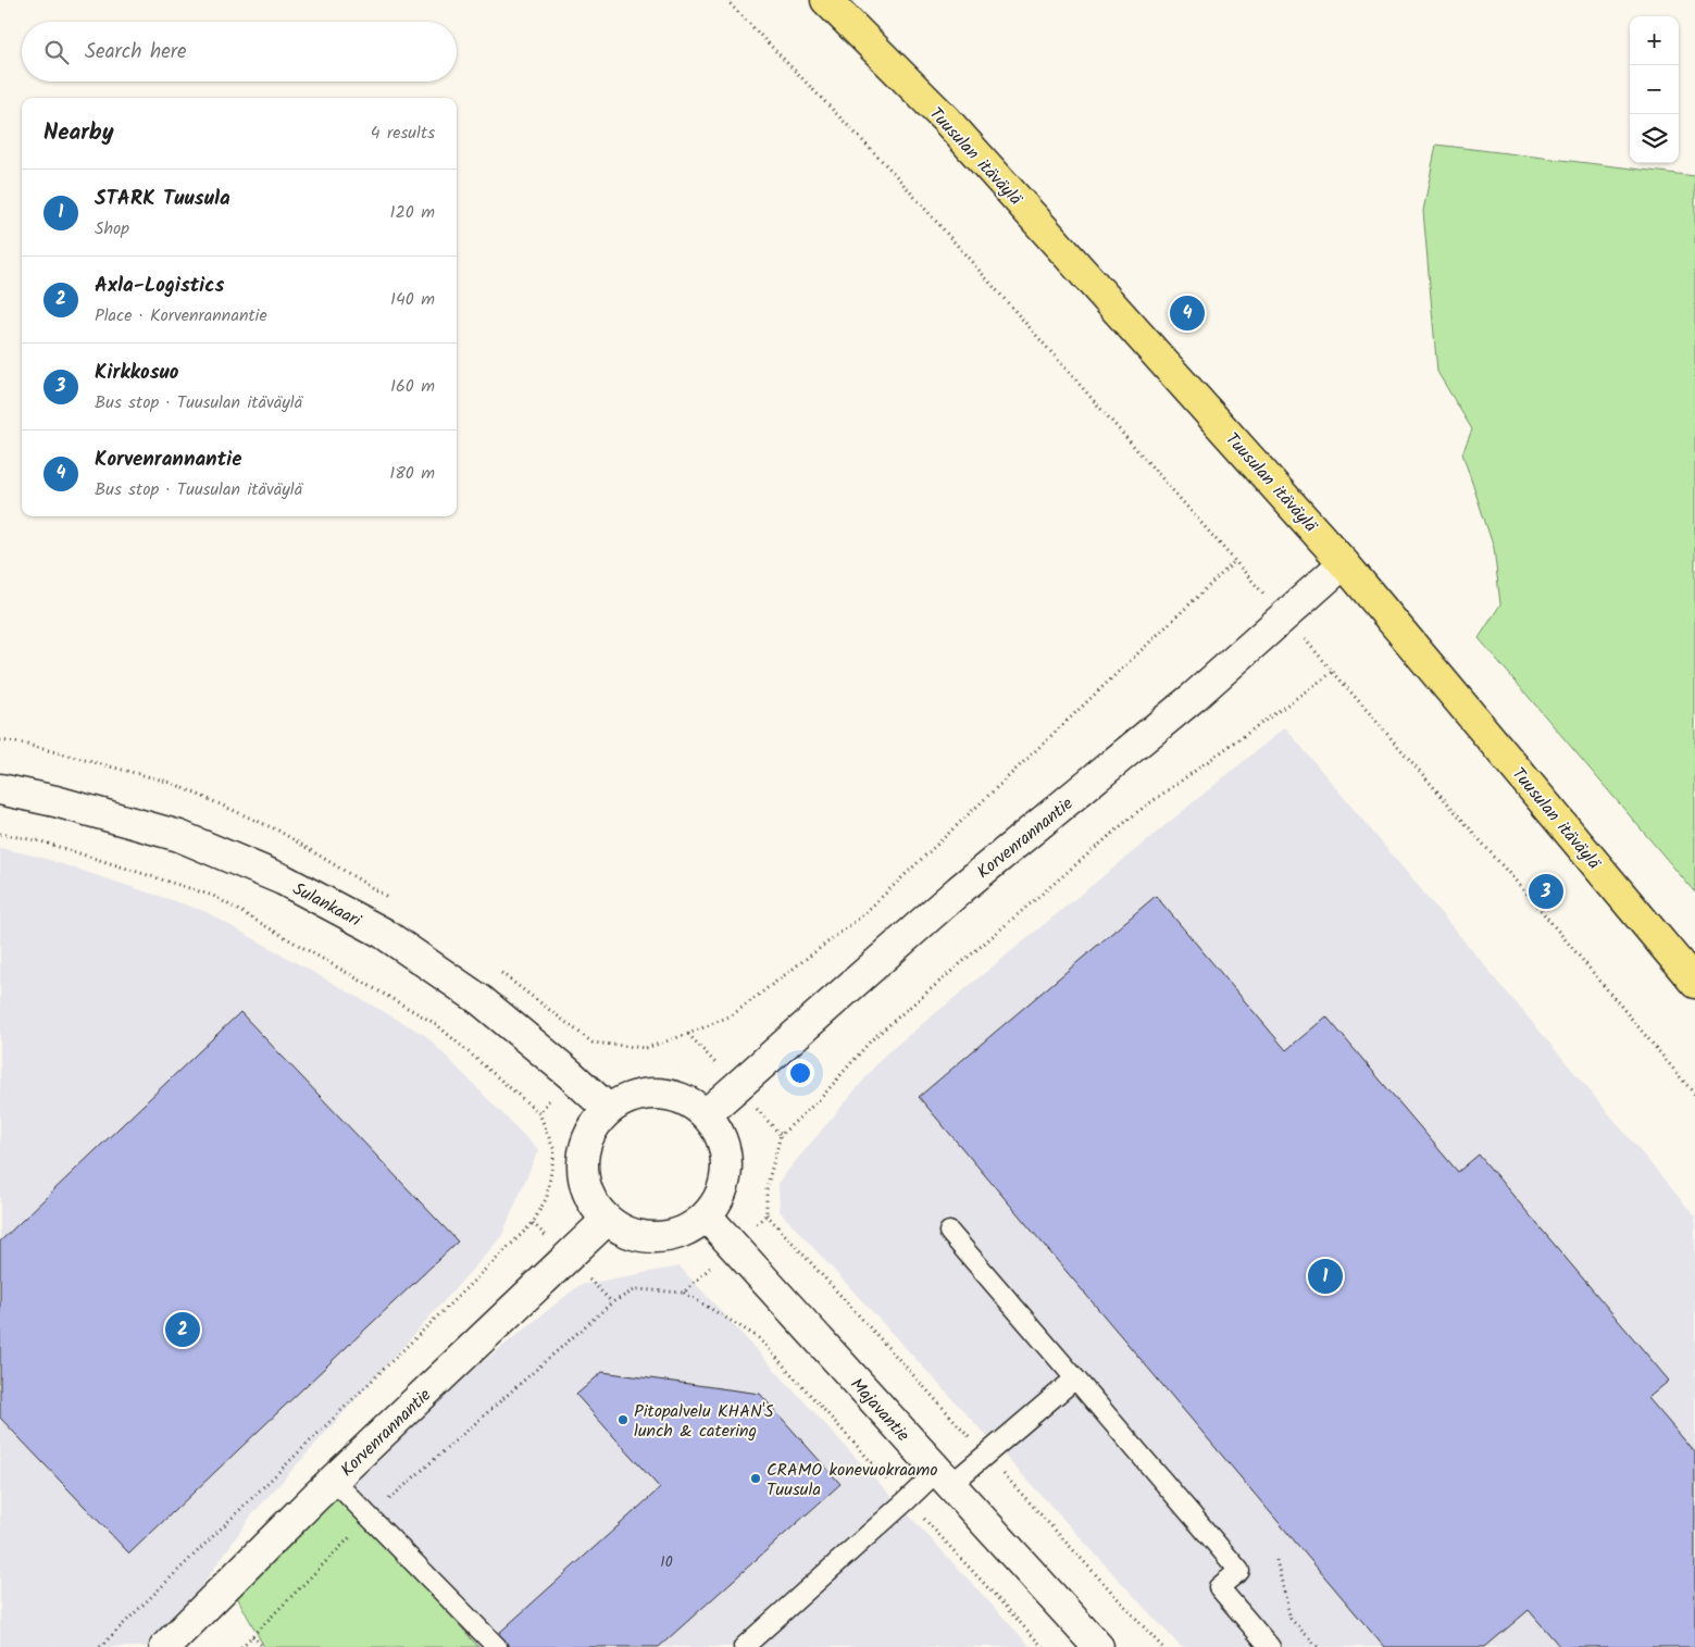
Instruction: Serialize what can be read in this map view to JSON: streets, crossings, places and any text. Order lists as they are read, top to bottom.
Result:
{
  "streets": {
    "main road": ["Tuusulan itäväylä"],
    "street": ["Korvenrannantie", "Sulankaari", "Majavantie"]
  },
  "crossings": [
    ["Tuusulan itäväylä", "Korvenrannantie"],
    ["Korvenrannantie", "Sulankaari"],
    ["Korvenrannantie", "Majavantie"],
    ["Sulankaari", "Majavantie"]
  ],
  "places": ["Pitopalvelu KHAN'S lunch & catering", "CRAMO konevuokraamo Tuusula"],
  "house_numbers": ["10"],
  "page": {
    "map_buttons": ["+", "−"],
    "search": "Search here",
    "heading": ["Nearby", "4 results"],
    "list": [
      {
        "mark": "1",
        "name": "STARK Tuusula",
        "note": "Shop",
        "value": "120 m"
      },
      {
        "mark": "2",
        "name": "Axla-Logistics",
        "note": "Place · Korvenrannantie",
        "value": "140 m"
      },
      {
        "mark": "3",
        "name": "Kirkkosuo",
        "note": "Bus stop · Tuusulan itäväylä",
        "value": "160 m"
      },
      {
        "mark": "4",
        "name": "Korvenrannantie",
        "note": "Bus stop · Tuusulan itäväylä",
        "value": "180 m"
      }
    ],
    "pins": [
      "4",
      "3",
      "1",
      "2"
    ]
  }
}
